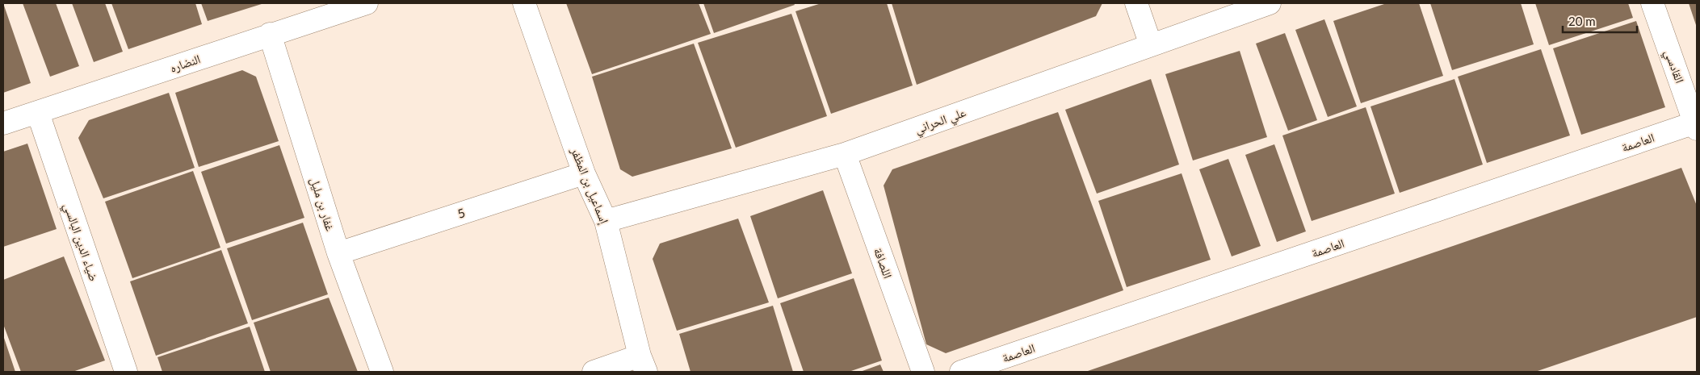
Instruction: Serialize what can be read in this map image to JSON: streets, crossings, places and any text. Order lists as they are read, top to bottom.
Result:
{
  "streets": {
    "street": [
      "النضاره",
      "القادسي",
      "علي الحراني",
      "العاصمة",
      "إسماعيل بن المظفر",
      "غفار بن مليل",
      "5",
      "ضياء الدين البالسي",
      "اللصافة"
    ]
  },
  "crossings": [
    ["النضاره", "غفار بن مليل"],
    ["النضاره", "ضياء الدين البالسي"],
    ["القادسي", "العاصمة"],
    ["علي الحراني", "إسماعيل بن المظفر"],
    ["علي الحراني", "اللصافة"],
    ["إسماعيل بن المظفر", "5"],
    ["غفار بن مليل", "5"]
  ],
  "scale_bar": "20 m"
}
